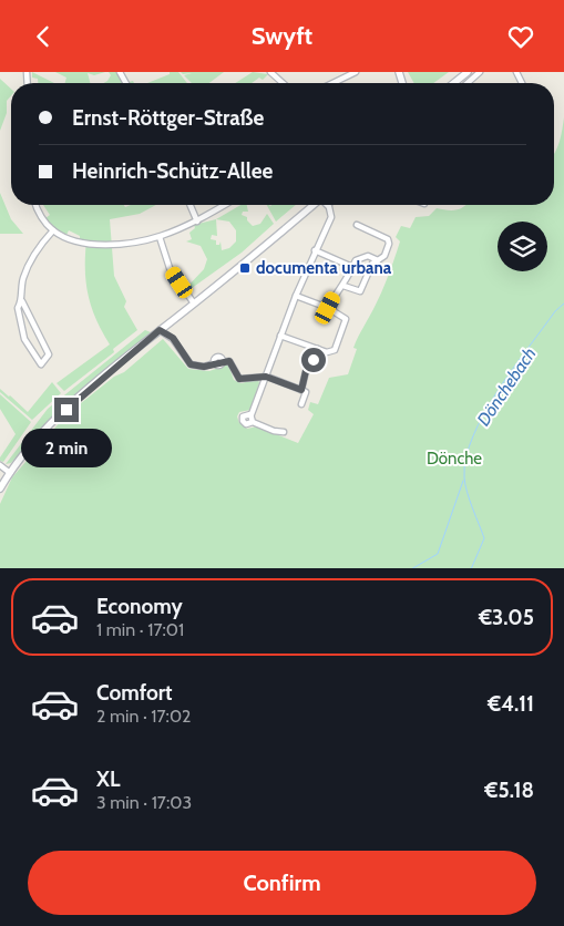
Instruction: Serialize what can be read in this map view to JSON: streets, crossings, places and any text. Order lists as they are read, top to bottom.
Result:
{
  "water": ["Dönchebach"],
  "parks": ["Dönche"],
  "places": {
    "transit": ["documenta urbana"]
  },
  "page": {
    "header": "Swyft",
    "banner": ["Ernst-Röttger-Straße", "Heinrich-Schütz-Allee"],
    "bubble": "2 min",
    "list": [
      {
        "name": "Economy",
        "note": "1 min · 17:01",
        "value": "€3.05"
      },
      {
        "name": "Comfort",
        "note": "2 min · 17:02",
        "value": "€4.11"
      },
      {
        "name": "XL",
        "note": "3 min · 17:03",
        "value": "€5.18"
      }
    ],
    "buttons": "Confirm"
  }
}
